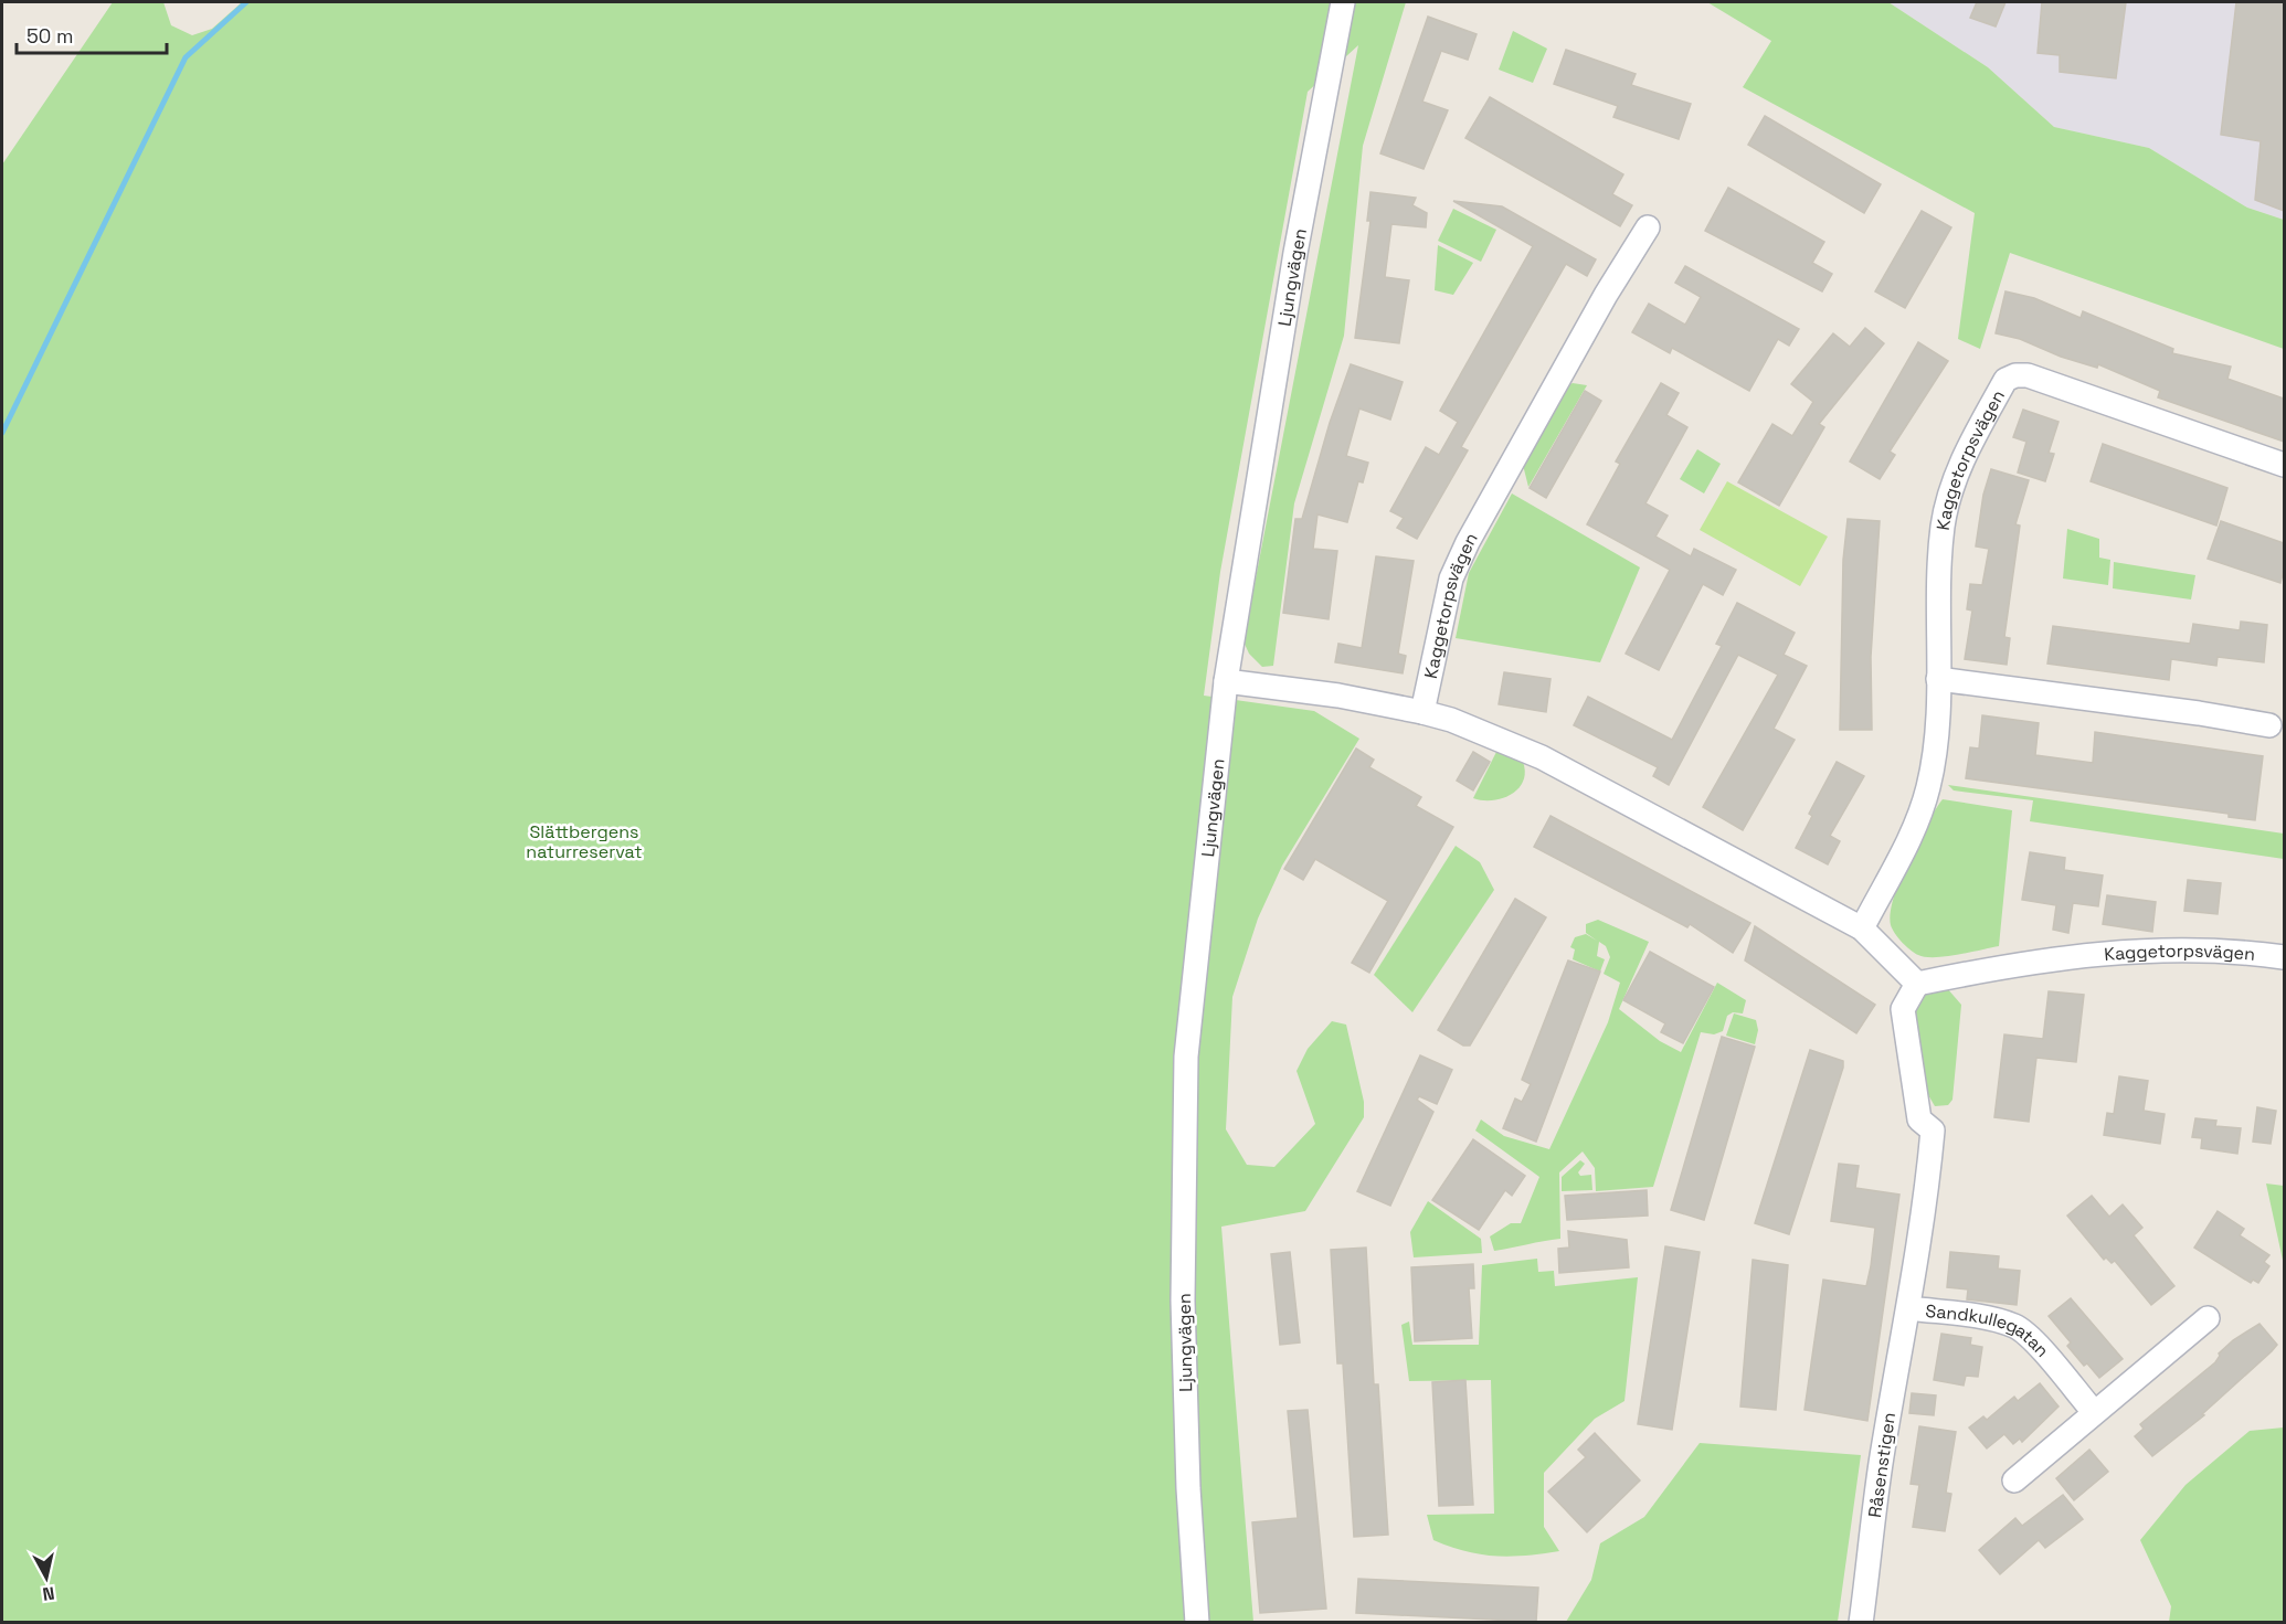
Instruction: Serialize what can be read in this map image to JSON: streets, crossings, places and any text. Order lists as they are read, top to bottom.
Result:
{
  "streets": {
    "street": [
      "Ljungvägen",
      "Kaggetorpsvägen",
      "Sandkullegatan",
      "Råsenstigen"
    ]
  },
  "crossings": [
    ["Kaggetorpsvägen", "Sandkullegatan"],
    ["Sandkullegatan", "Råsenstigen"]
  ],
  "parks": ["Slättbergens naturreservat"],
  "scale_bar": "50 m",
  "north": "bottom"
}
